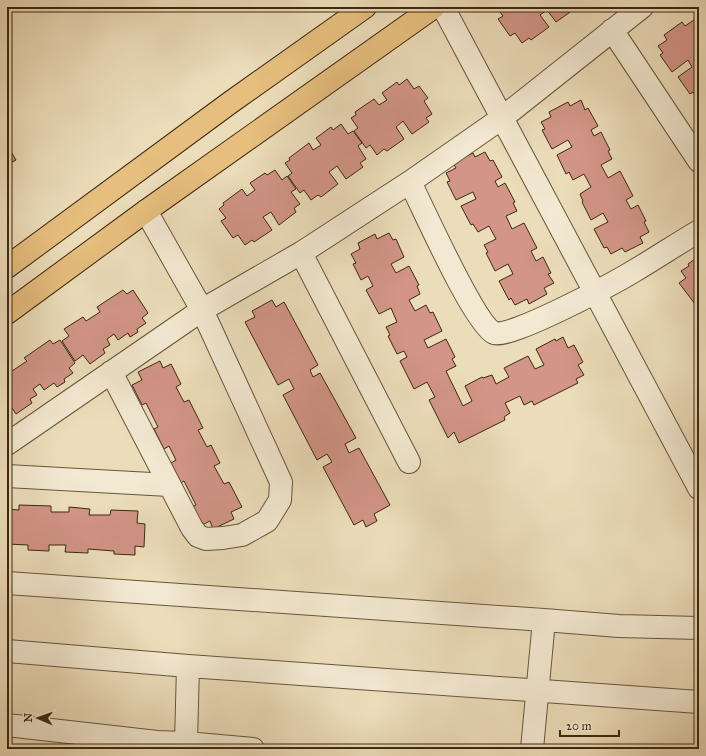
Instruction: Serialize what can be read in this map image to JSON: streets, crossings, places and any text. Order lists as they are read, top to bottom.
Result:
{
  "scale_bar": "20 m",
  "north": "left"
}
